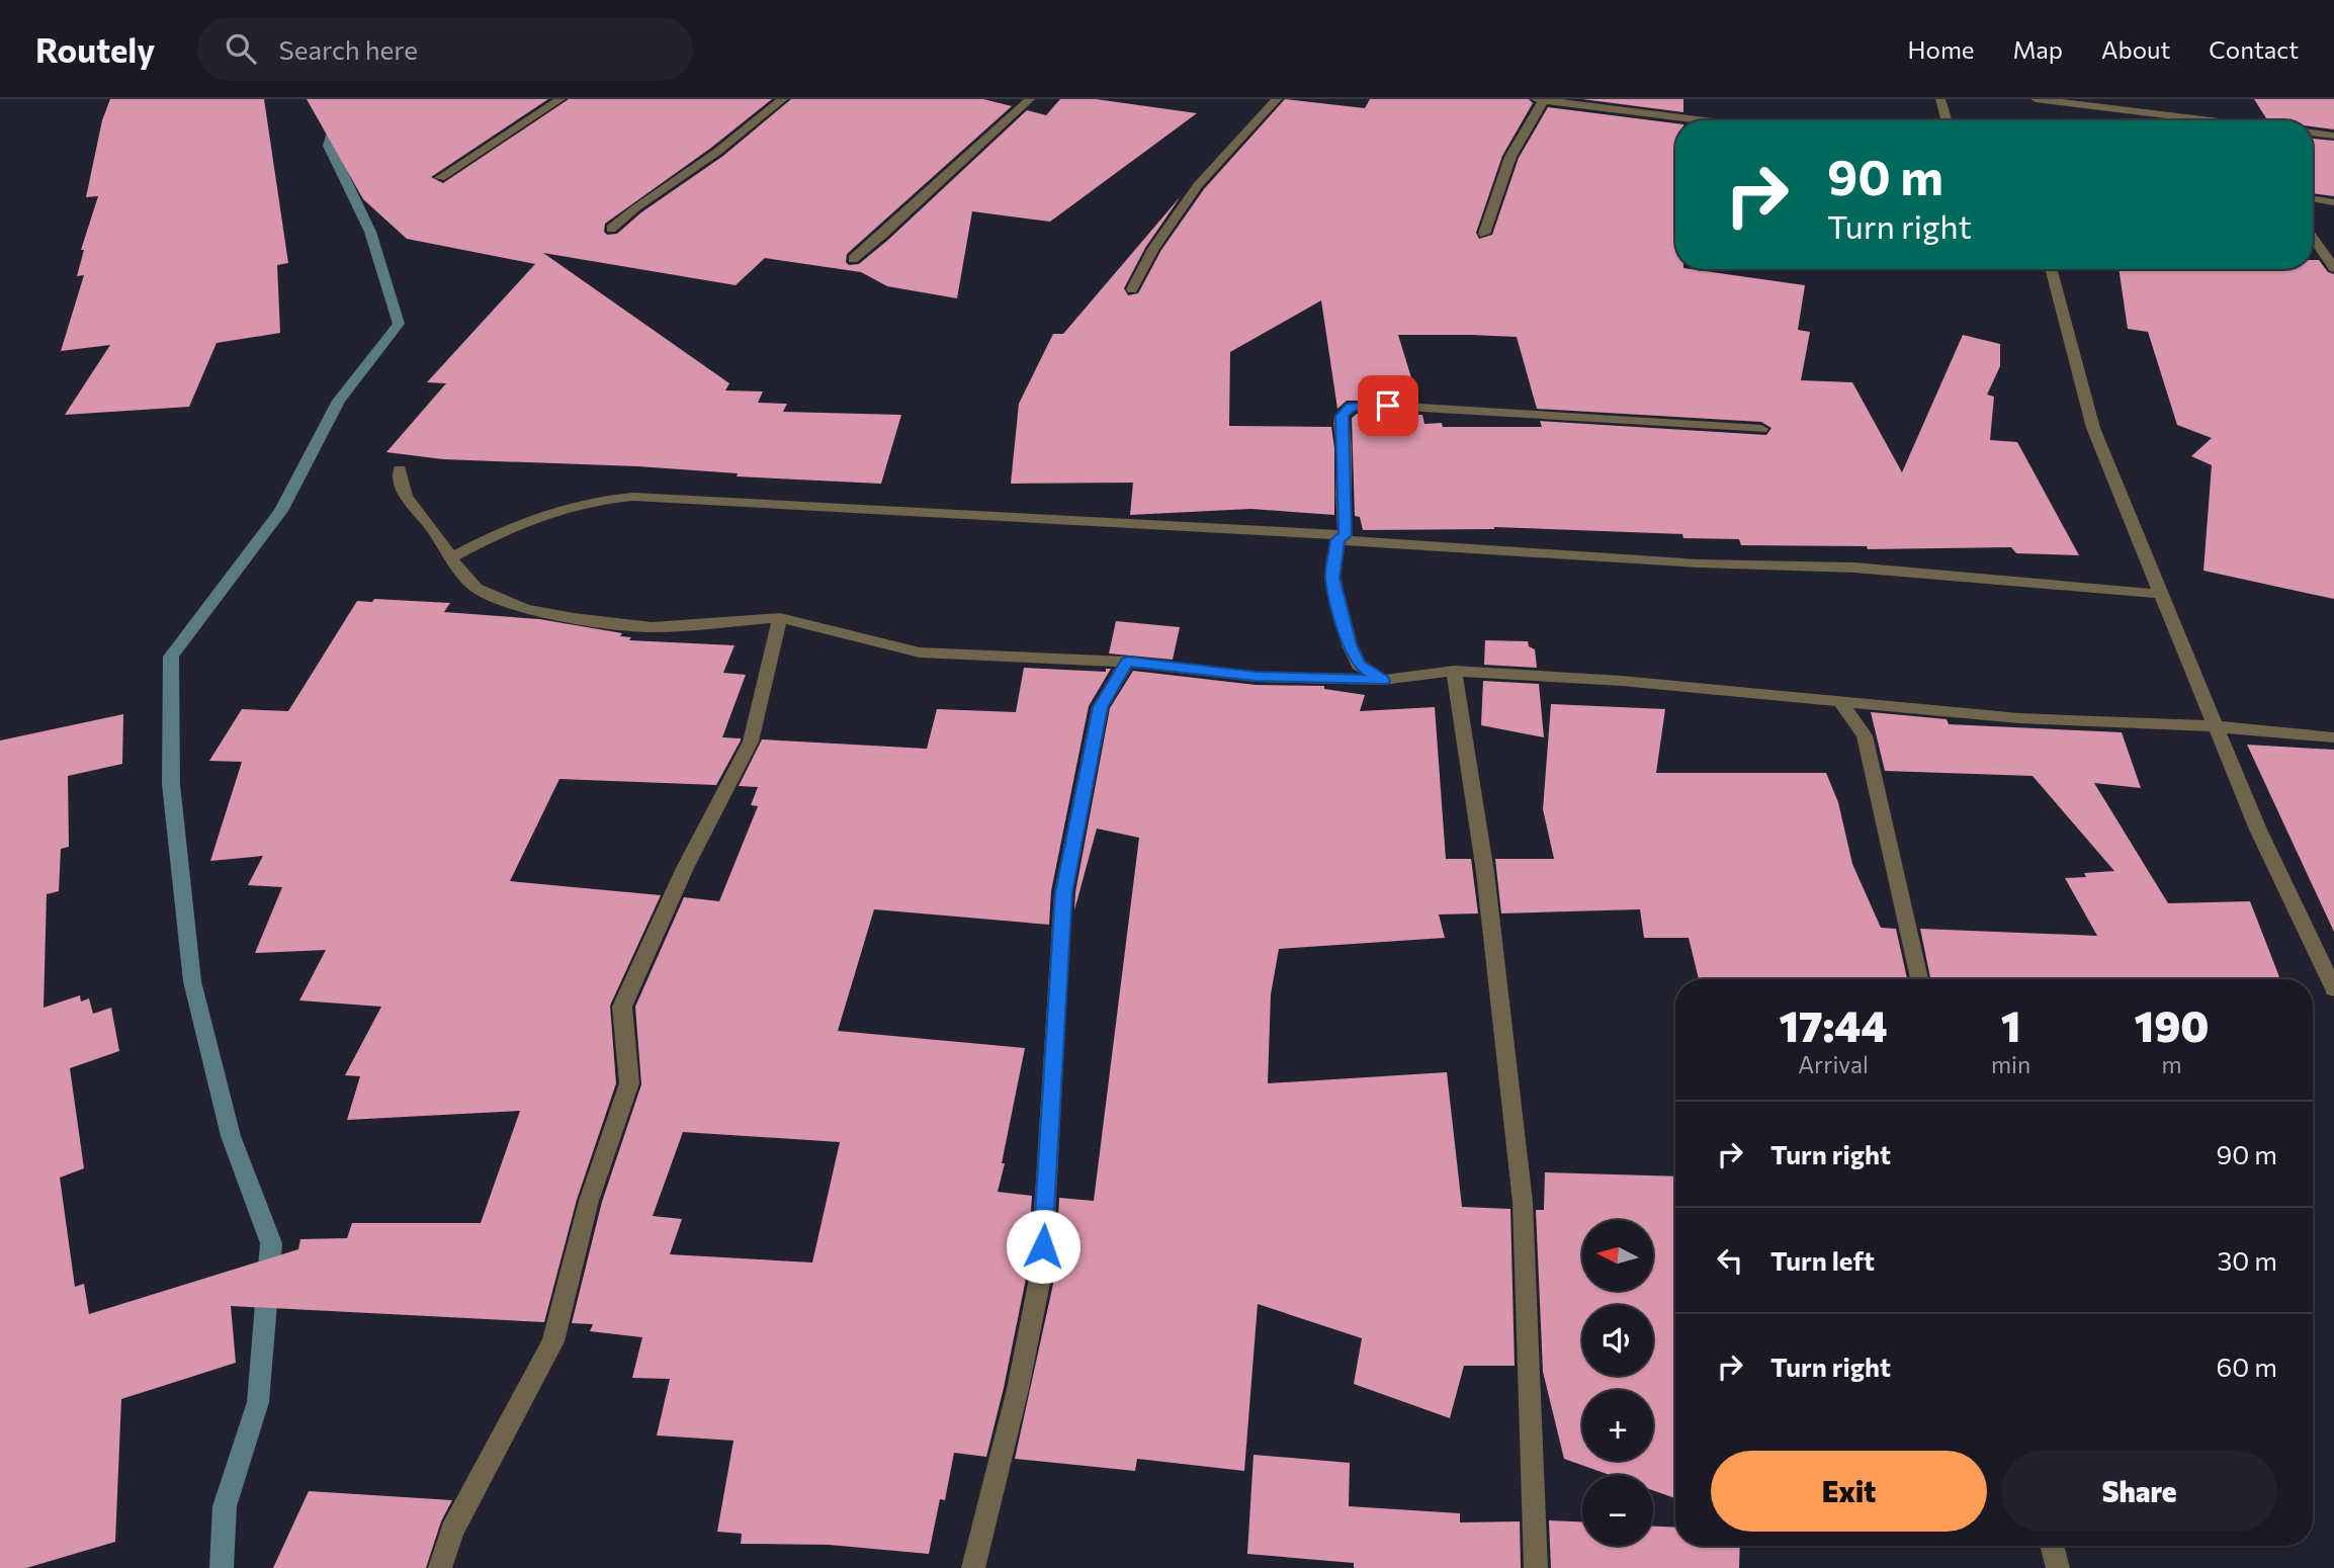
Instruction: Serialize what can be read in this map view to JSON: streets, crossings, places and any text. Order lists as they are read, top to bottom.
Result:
{
  "north": "left",
  "page": {
    "header": "Routely",
    "search": "Search here",
    "nav": [
      "Home",
      "Map",
      "About",
      "Contact"
    ],
    "turn": ["90 m", "Turn right"],
    "eta": [
      "17:44",
      "Arrival",
      "1",
      "min",
      "190",
      "m"
    ],
    "list": [
      {
        "name": "Turn right",
        "value": "90 m"
      },
      {
        "name": "Turn left",
        "value": "30 m"
      },
      {
        "name": "Turn right",
        "value": "60 m"
      }
    ],
    "map_buttons": ["+", "−"],
    "buttons": ["Exit", "Share"]
  }
}
